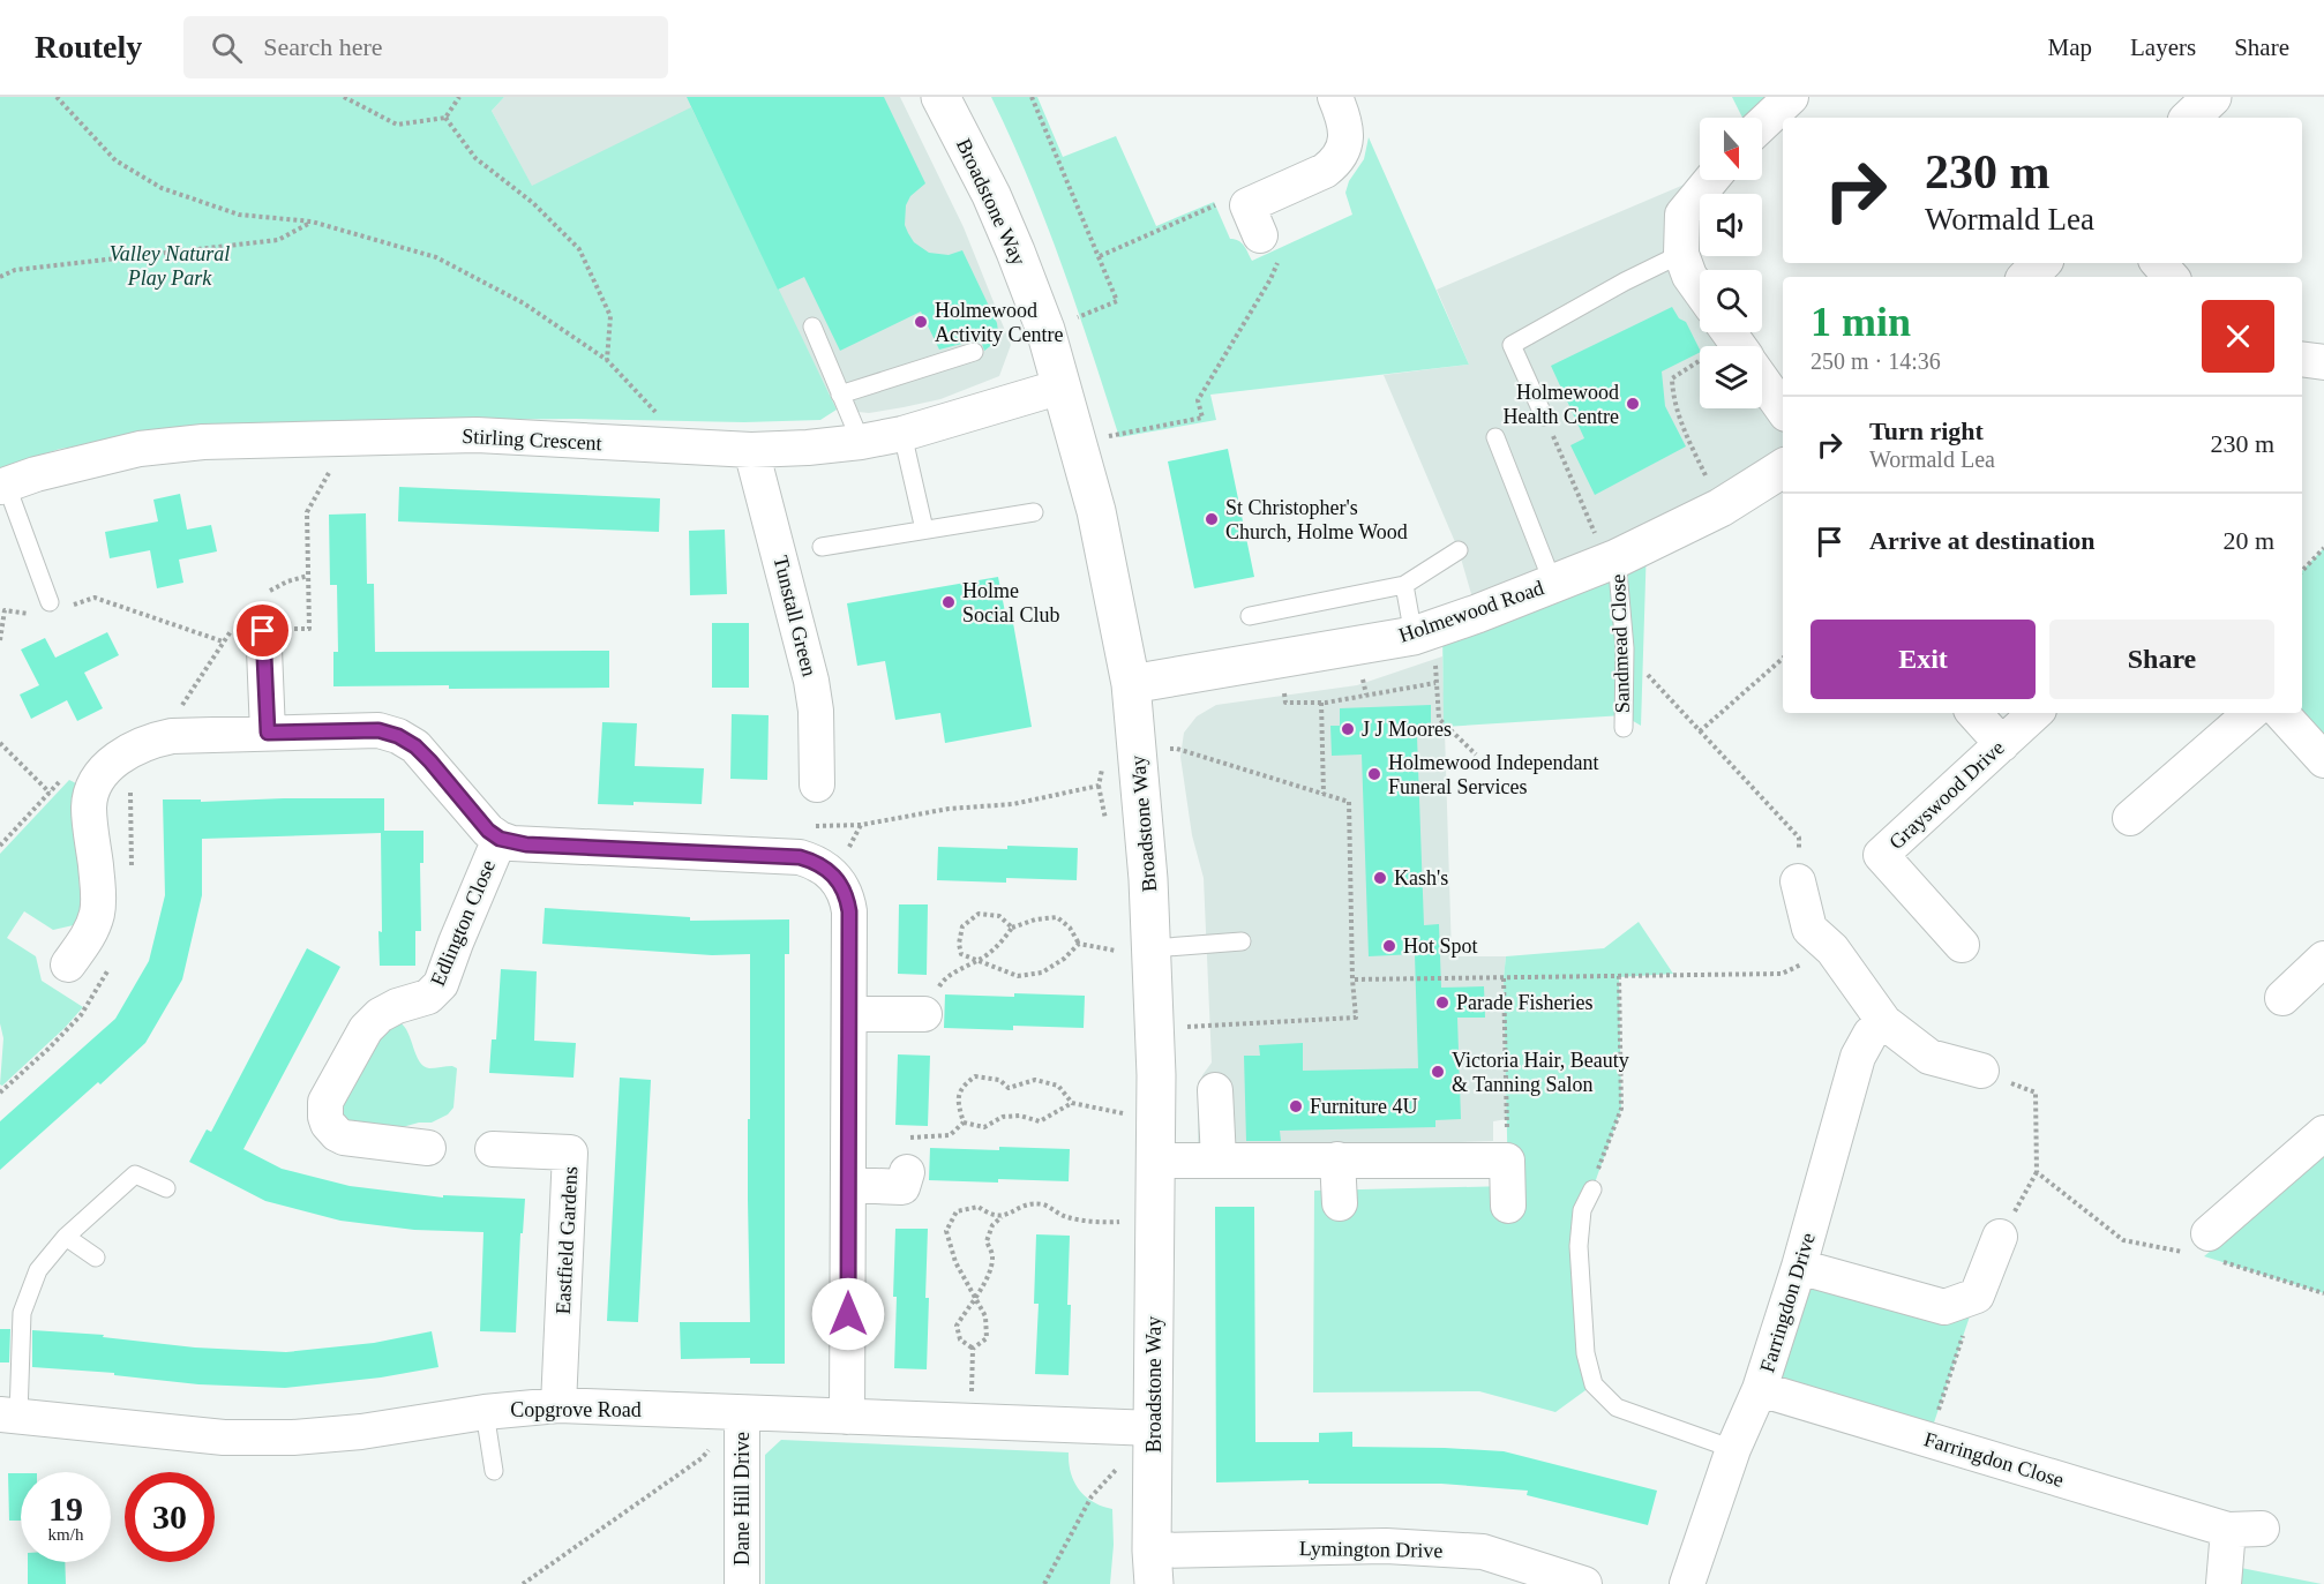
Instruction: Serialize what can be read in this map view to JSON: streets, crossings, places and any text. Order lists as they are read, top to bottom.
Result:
{
  "streets": {
    "street": [
      "Broadstone Way",
      "Stirling Crescent",
      "Holmewood Road",
      "Tunstall Green",
      "Grayswood Drive",
      "Edlington Close",
      "Eastfield Gardens",
      "Farringdon Drive",
      "Copgrove Road",
      "Farringdon Close",
      "Dane Hill Drive",
      "Lymington Drive"
    ],
    "lane": ["Sandmead Close"]
  },
  "crossings": [
    ["Broadstone Way", "Stirling Crescent"],
    ["Broadstone Way", "Holmewood Road"],
    ["Broadstone Way", "Copgrove Road"],
    ["Broadstone Way", "Lymington Drive"],
    ["Stirling Crescent", "Tunstall Green"],
    ["Holmewood Road", "Sandmead Close"],
    ["Eastfield Gardens", "Copgrove Road"],
    ["Farringdon Drive", "Farringdon Close"],
    ["Copgrove Road", "Dane Hill Drive"]
  ],
  "parks": ["Valley Natural Play Park"],
  "places": [
    "Holmewood Activity Centre",
    "Holmewood Health Centre",
    "St Christopher's Church, Holme Wood",
    "Holme Social Club",
    "J J Moores",
    "Holmewood Independant Funeral Services",
    "Kash's",
    "Hot Spot",
    "Parade Fisheries",
    "Victoria Hair, Beauty & Tanning Salon",
    "Furniture 4U"
  ],
  "north": "bottom",
  "page": {
    "header": "Routely",
    "search": "Search here",
    "nav": ["Map", "Layers", "Share"],
    "turn": ["230 m", "Wormald Lea"],
    "heading": ["1 min", "250 m · 14:36"],
    "list": [
      {
        "name": "Turn right",
        "note": "Wormald Lea",
        "value": "230 m"
      },
      {
        "name": "Arrive at destination",
        "value": "20 m"
      }
    ],
    "buttons": ["Exit", "Share"],
    "speed": "19 km/h",
    "limit": "30"
  }
}
